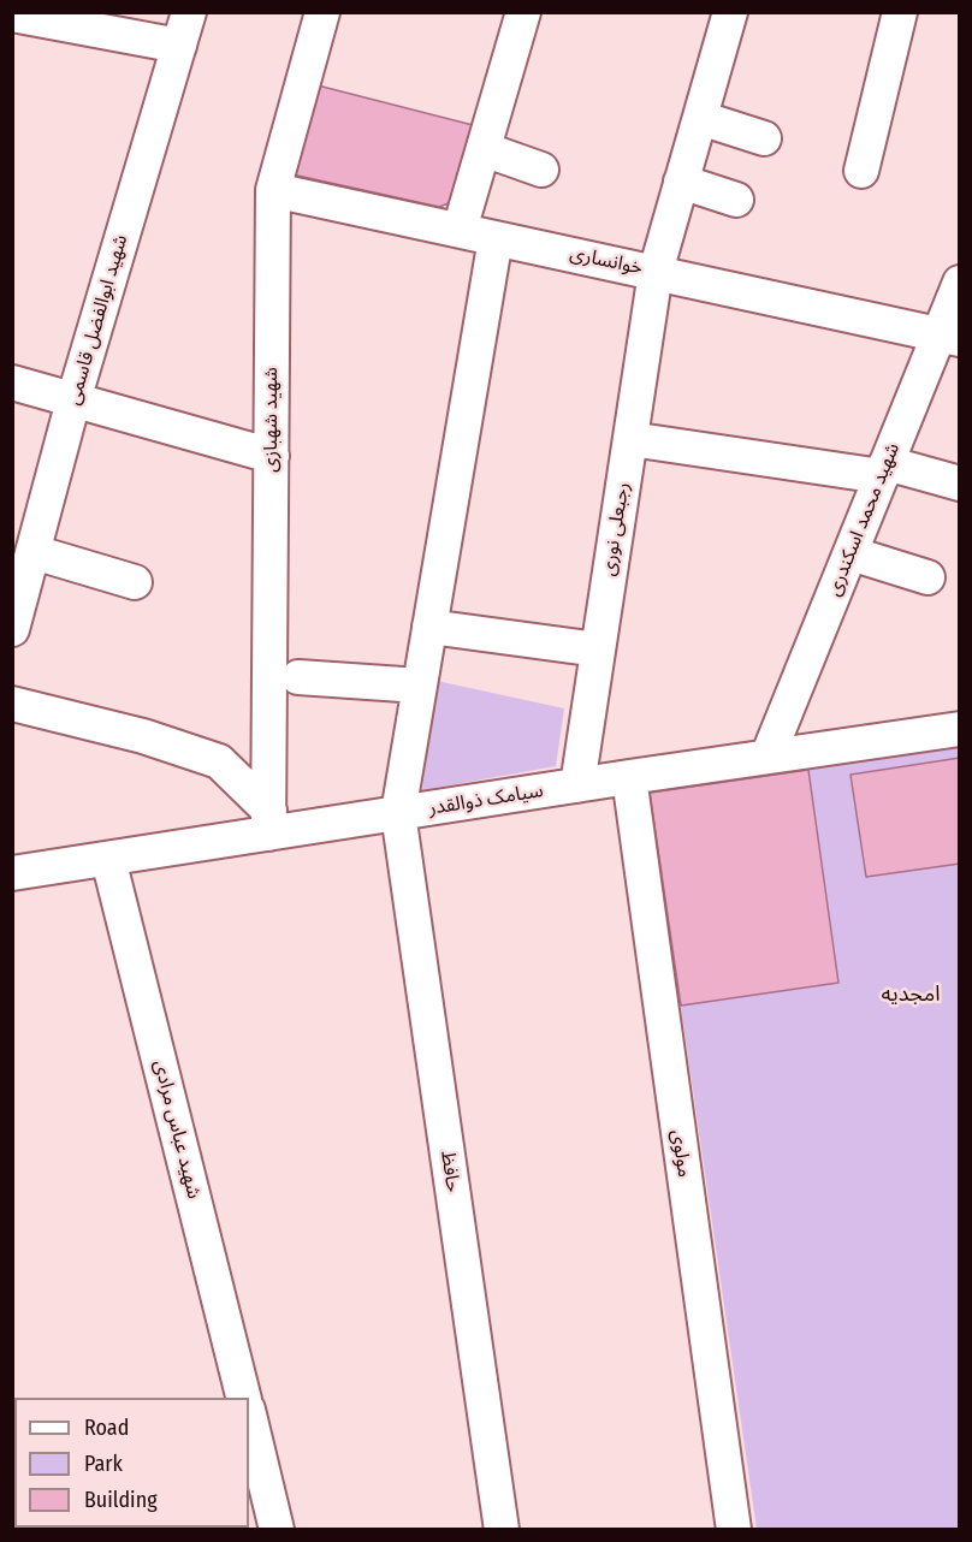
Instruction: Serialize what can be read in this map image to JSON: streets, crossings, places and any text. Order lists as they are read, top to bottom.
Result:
{
  "streets": {
    "street": [
      "خوانساری",
      "شهید ابوالفضل قاسمی",
      "شهید شهبازی",
      "شهید محمد اسکندری",
      "رجبعلی نوری",
      "سیامک ذوالقدر",
      "شهید عباس مرادی",
      "مولوی",
      "حافظ"
    ]
  },
  "crossings": [
    ["خوانساری", "شهید شهبازی"],
    ["خوانساری", "شهید محمد اسکندری"],
    ["خوانساری", "رجبعلی نوری"],
    ["خوانساری", "حافظ"],
    ["شهید شهبازی", "سیامک ذوالقدر"],
    ["شهید محمد اسکندری", "سیامک ذوالقدر"],
    ["رجبعلی نوری", "سیامک ذوالقدر"],
    ["سیامک ذوالقدر", "شهید عباس مرادی"],
    ["سیامک ذوالقدر", "مولوی"],
    ["سیامک ذوالقدر", "حافظ"]
  ],
  "districts": ["امجدیه"],
  "legend": ["Road", "Park", "Building"]
}
